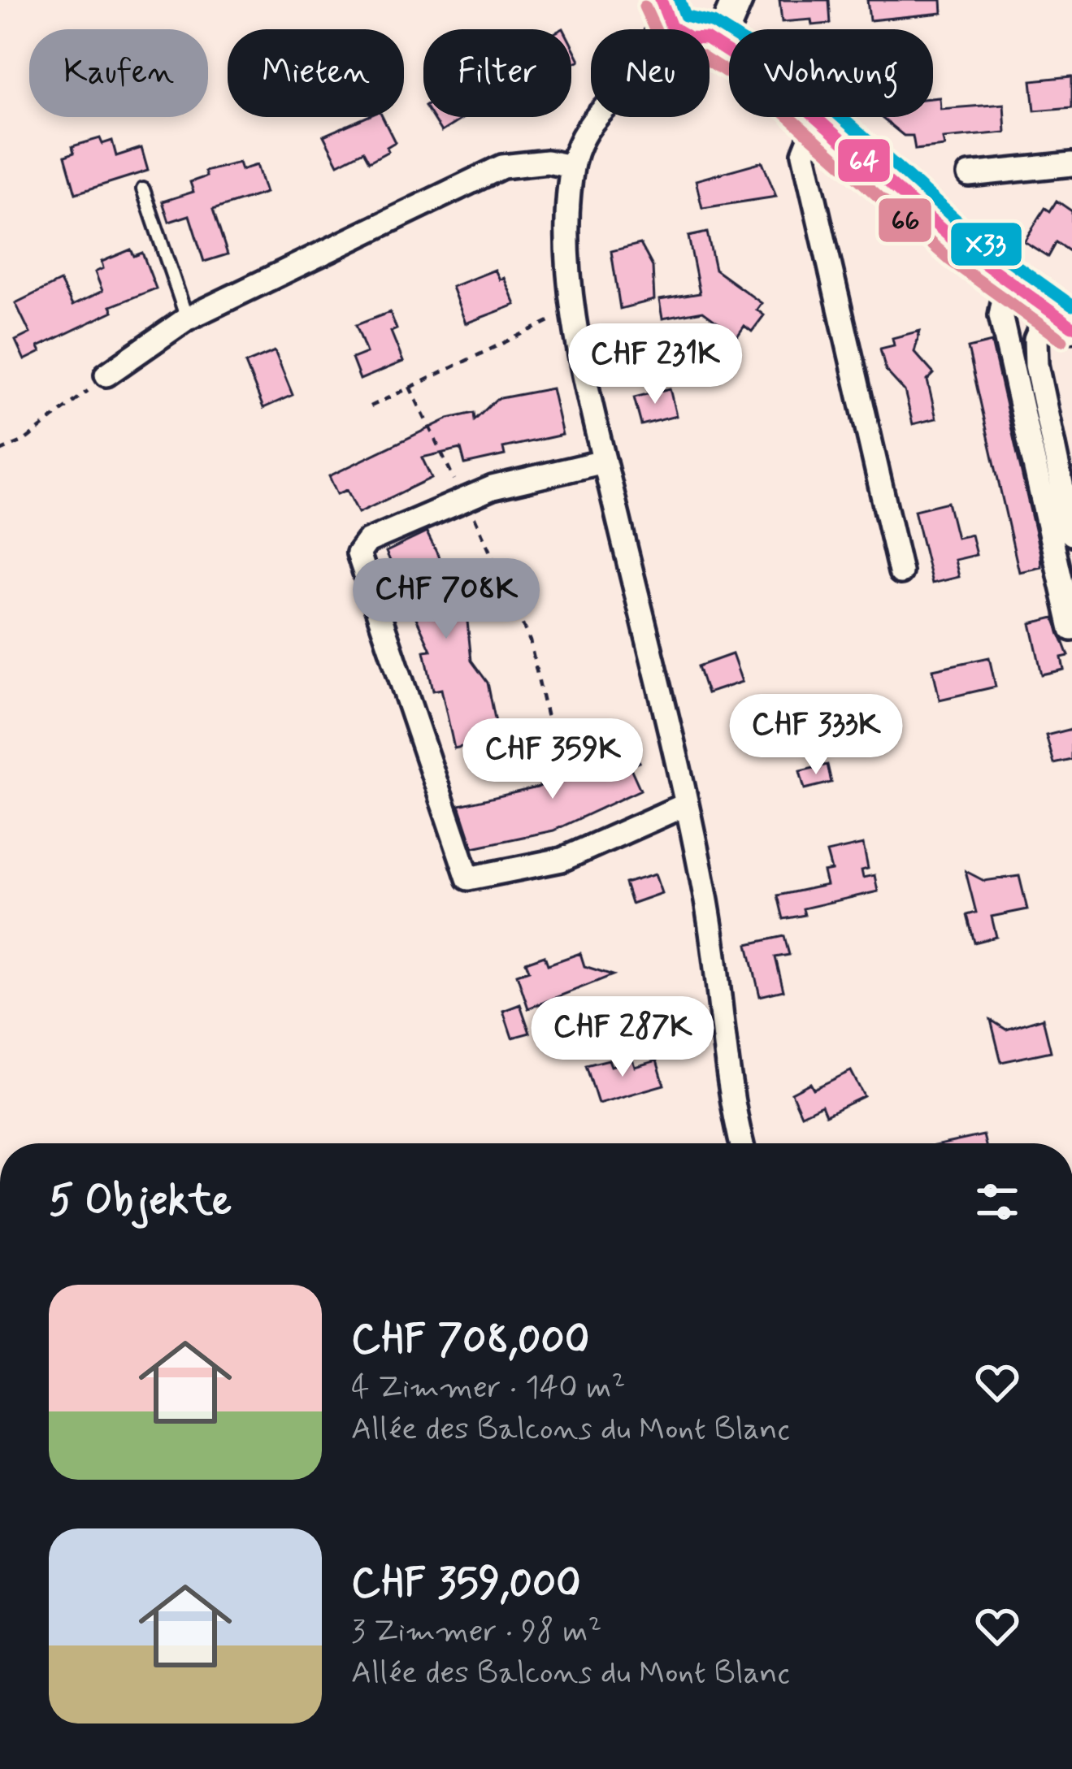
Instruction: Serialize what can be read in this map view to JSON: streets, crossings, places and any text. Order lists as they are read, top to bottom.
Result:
{
  "lines": ["transit line 64", "transit line X33", "transit line 66"],
  "page": {
    "chip": [
      "Kaufen",
      "Mieten",
      "Filter",
      "Neu",
      "Wohnung"
    ],
    "price": [
      "CHF 231K",
      "CHF 708K",
      "CHF 333K",
      "CHF 359K",
      "CHF 287K"
    ],
    "heading": "5 Objekte",
    "list": [
      {
        "name": "CHF 708,000",
        "note": "4 Zimmer · 140 m² · Allée des Balcons du Mont Blanc"
      },
      {
        "name": "CHF 359,000",
        "note": "3 Zimmer · 98 m² · Allée des Balcons du Mont Blanc"
      }
    ]
  }
}
